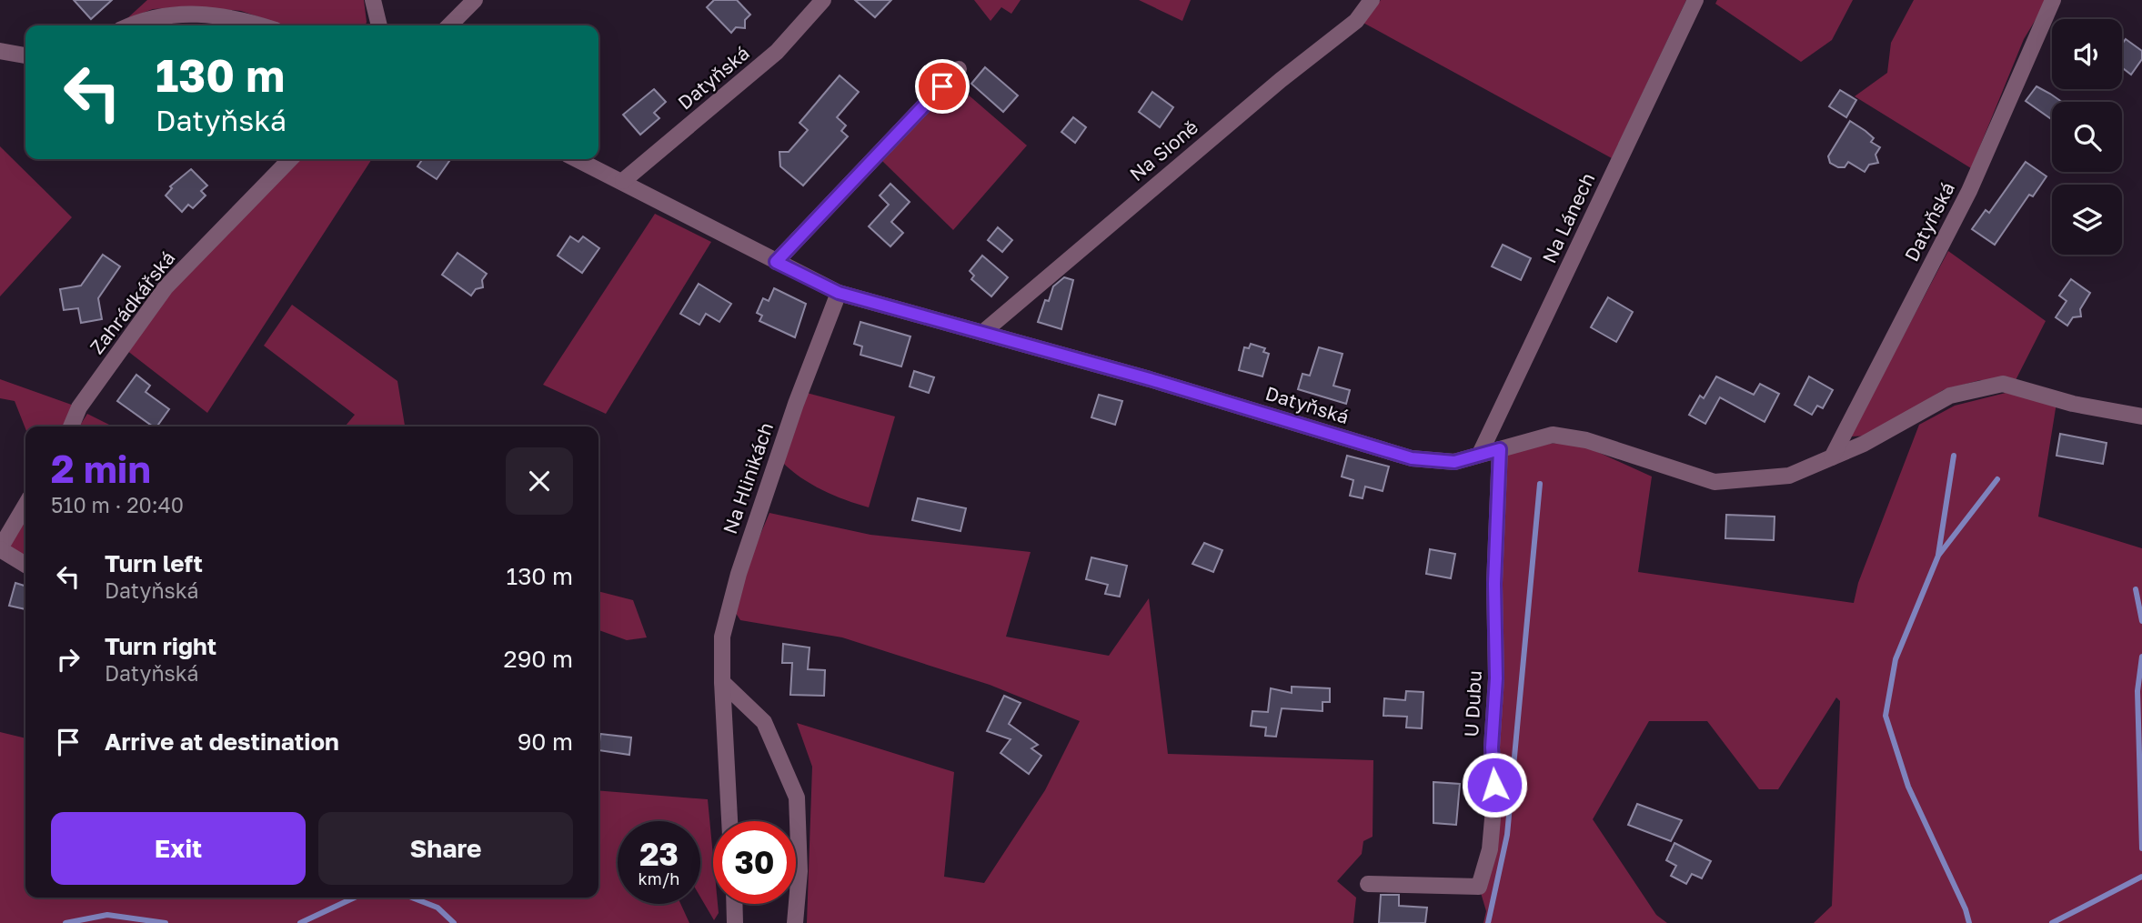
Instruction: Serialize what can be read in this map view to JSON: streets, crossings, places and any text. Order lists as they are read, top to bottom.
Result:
{
  "streets": {
    "street": [
      "Datyňská",
      "Na Sioně",
      "Na Lánech",
      "Zahrádkářská",
      "Na Hlinikách",
      "U Dubu"
    ]
  },
  "crossings": [
    ["Datyňská", "Na Sioně"],
    ["Datyňská", "Na Lánech"],
    ["Datyňská", "Na Hlinikách"],
    ["Datyňská", "U Dubu"]
  ],
  "page": {
    "turn": ["130 m", "Datyňská"],
    "heading": ["2 min", "510 m · 20:40"],
    "list": [
      {
        "name": "Turn left",
        "note": "Datyňská",
        "value": "130 m"
      },
      {
        "name": "Turn right",
        "note": "Datyňská",
        "value": "290 m"
      },
      {
        "name": "Arrive at destination",
        "value": "90 m"
      }
    ],
    "buttons": ["Exit", "Share"],
    "speed": "23 km/h",
    "limit": "30"
  }
}
